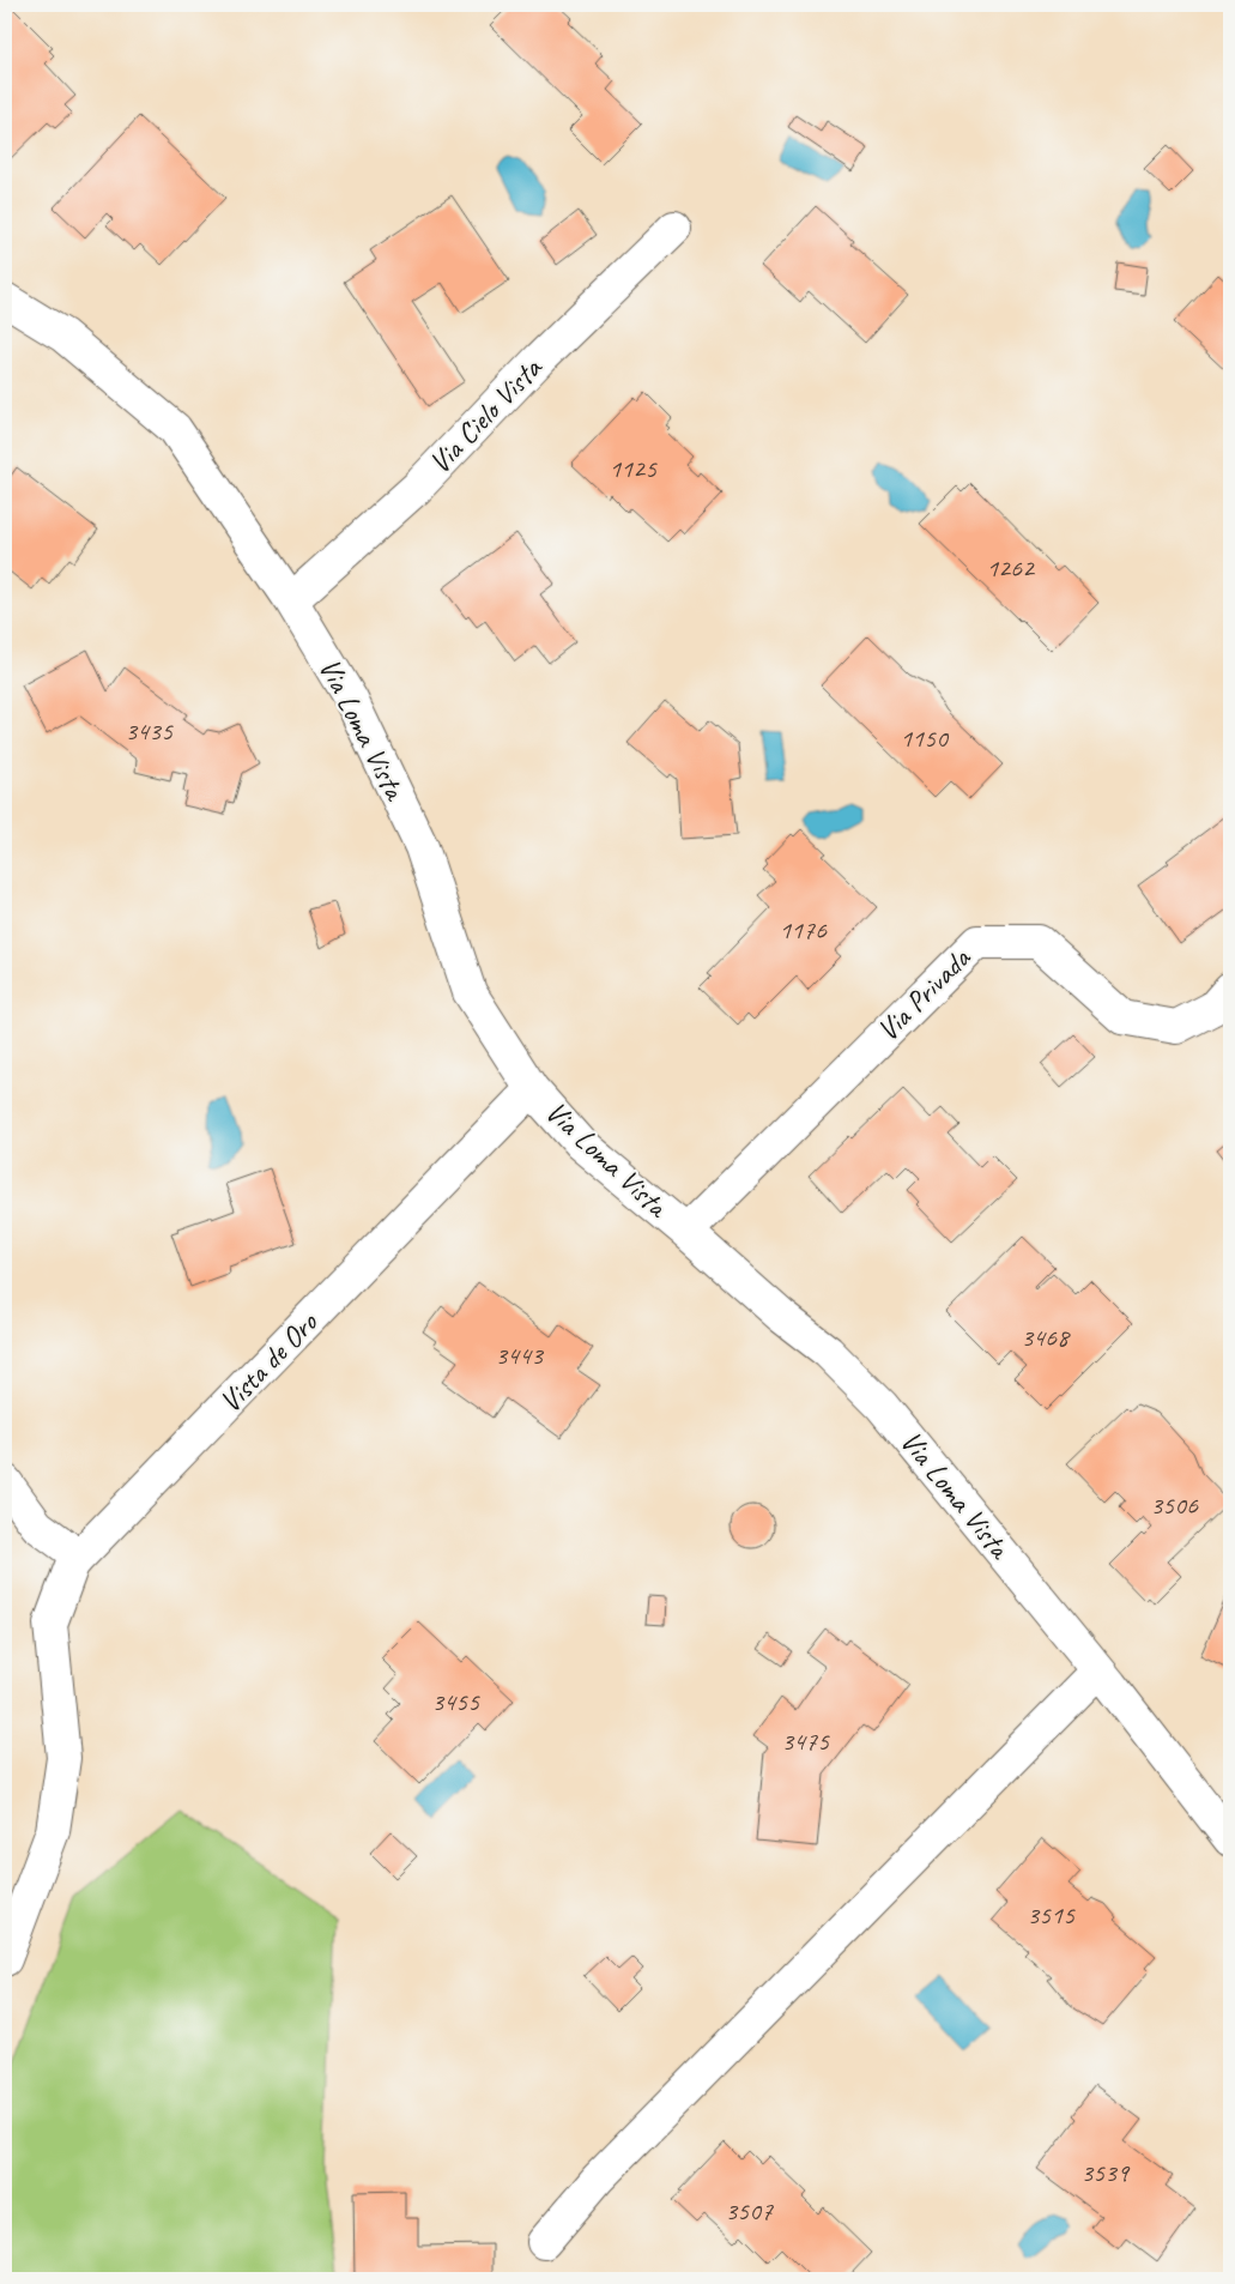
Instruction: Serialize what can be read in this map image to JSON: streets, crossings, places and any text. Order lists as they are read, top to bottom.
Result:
{
  "streets": {
    "street": [
      "Via Cielo Vista",
      "Via Loma Vista",
      "Via Privada",
      "Vista de Oro"
    ]
  },
  "crossings": [
    ["Via Cielo Vista", "Via Loma Vista"],
    ["Via Loma Vista", "Via Privada"],
    ["Via Loma Vista", "Vista de Oro"]
  ],
  "house_numbers": [
    "1125",
    "1262",
    "3435",
    "1150",
    "1176",
    "3468",
    "3443",
    "3506",
    "3455",
    "3475",
    "3515",
    "3539",
    "3507"
  ]
}
